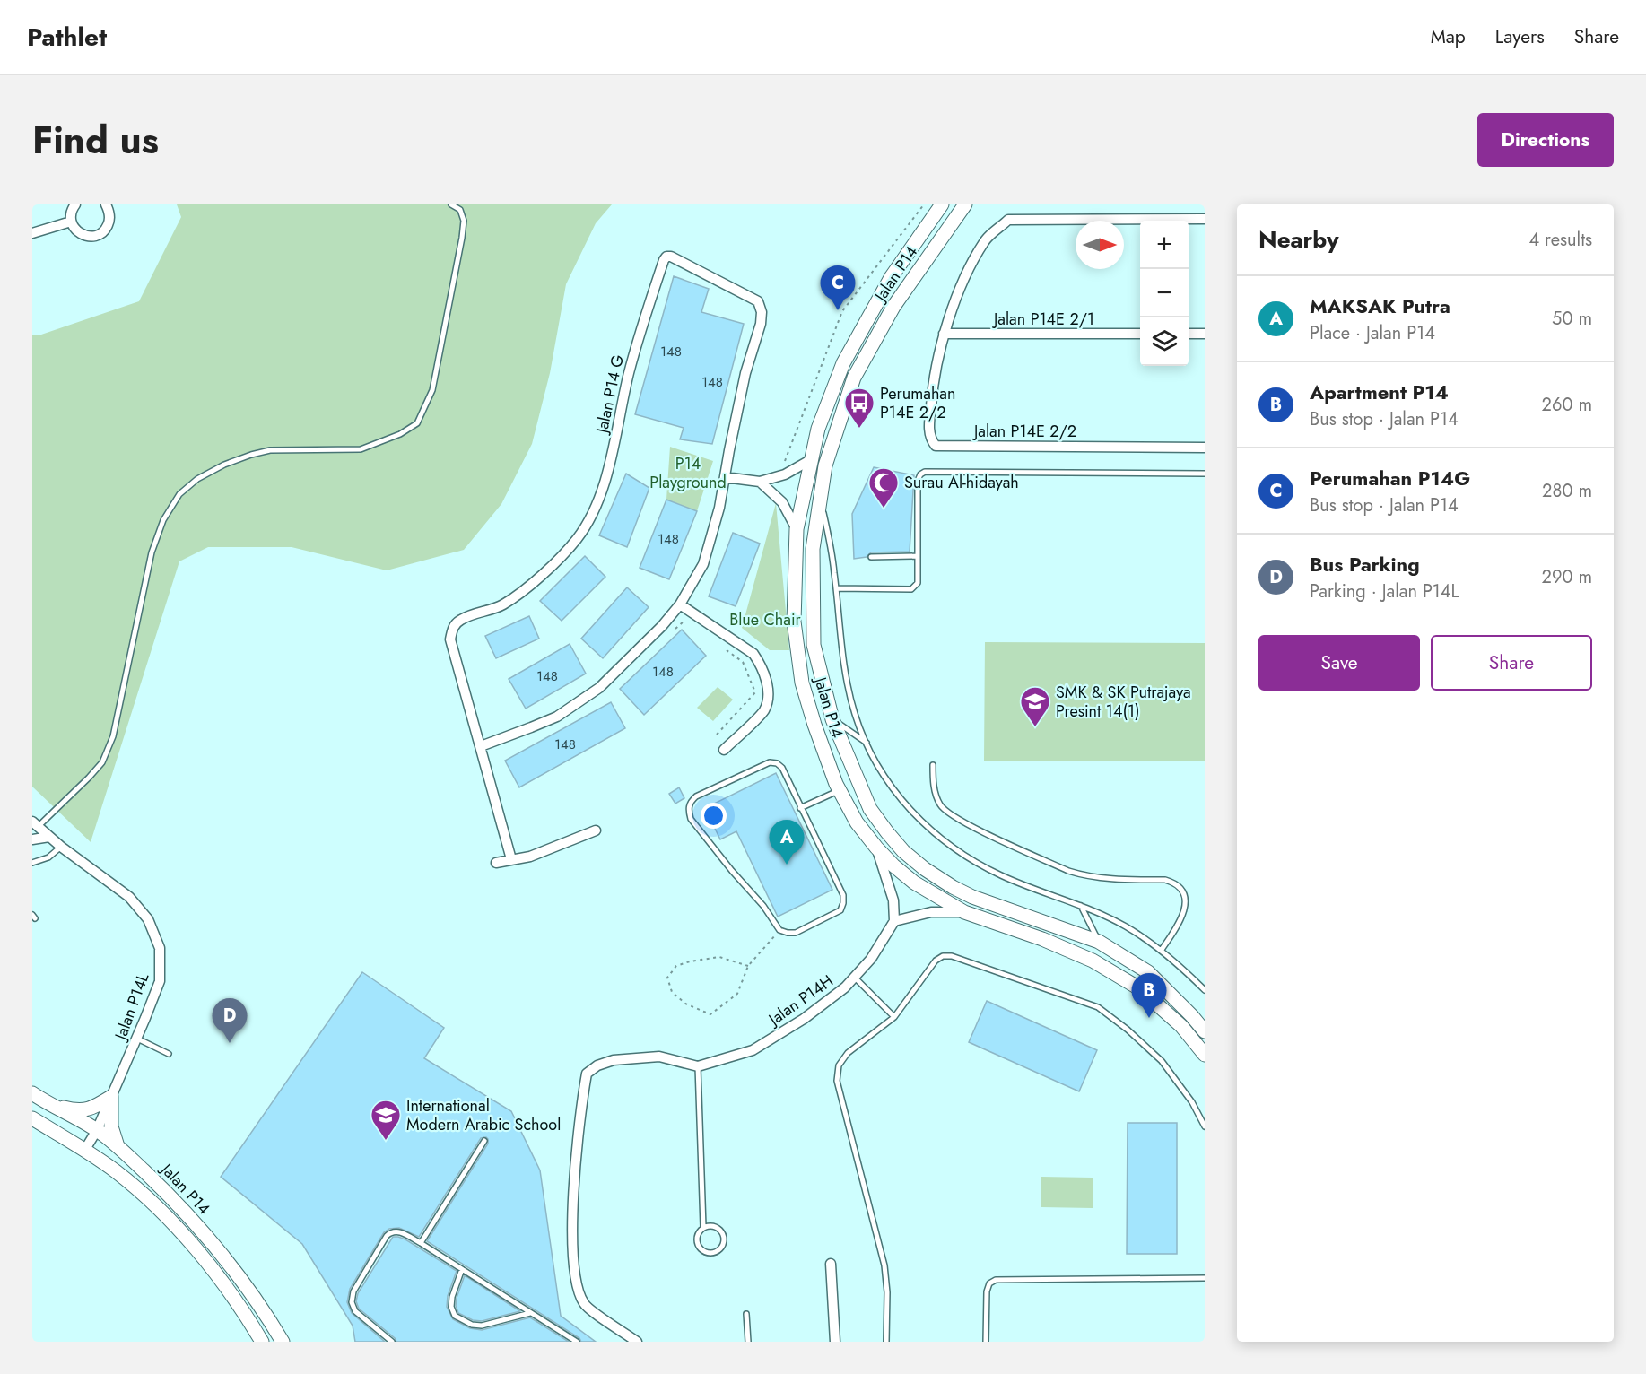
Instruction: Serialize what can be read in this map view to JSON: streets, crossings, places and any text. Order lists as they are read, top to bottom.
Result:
{
  "streets": {
    "main road": ["Jalan P14"],
    "street": [
      "Jalan P14E 2/1",
      "Jalan P14 G",
      "Jalan P14E 2/2",
      "Jalan P14H",
      "Jalan P14L"
    ]
  },
  "crossings": [
    ["Jalan P14", "Jalan P14L"],
    ["Jalan P14E 2/1", "Jalan P14E 2/2"]
  ],
  "parks": ["P14 Playground", "Blue Chair"],
  "places": {
    "bus stop": ["Perumahan P14E 2/2"],
    "mosque": ["Surau Al-hidayah"],
    "school or university": ["SMK & SK Putrajaya Presint 14(1)", "International Modern Arabic School"]
  },
  "house_numbers": [
    "148",
    "148",
    "148",
    "148",
    "148",
    "148"
  ],
  "north": "right",
  "page": {
    "header": "Pathlet",
    "nav": ["Map", "Layers", "Share"],
    "title": "Find us",
    "buttons": [
      "Directions",
      ["Save", "Share"]
    ],
    "heading": ["Nearby", "4 results"],
    "map_buttons": ["+", "−"],
    "pins": [
      "C",
      "A",
      "B",
      "D"
    ],
    "list": [
      {
        "mark": "A",
        "name": "MAKSAK Putra",
        "note": "Place · Jalan P14",
        "value": "50 m"
      },
      {
        "mark": "B",
        "name": "Apartment P14",
        "note": "Bus stop · Jalan P14",
        "value": "260 m"
      },
      {
        "mark": "C",
        "name": "Perumahan P14G",
        "note": "Bus stop · Jalan P14",
        "value": "280 m"
      },
      {
        "mark": "D",
        "name": "Bus Parking",
        "note": "Parking · Jalan P14L",
        "value": "290 m"
      }
    ]
  }
}
